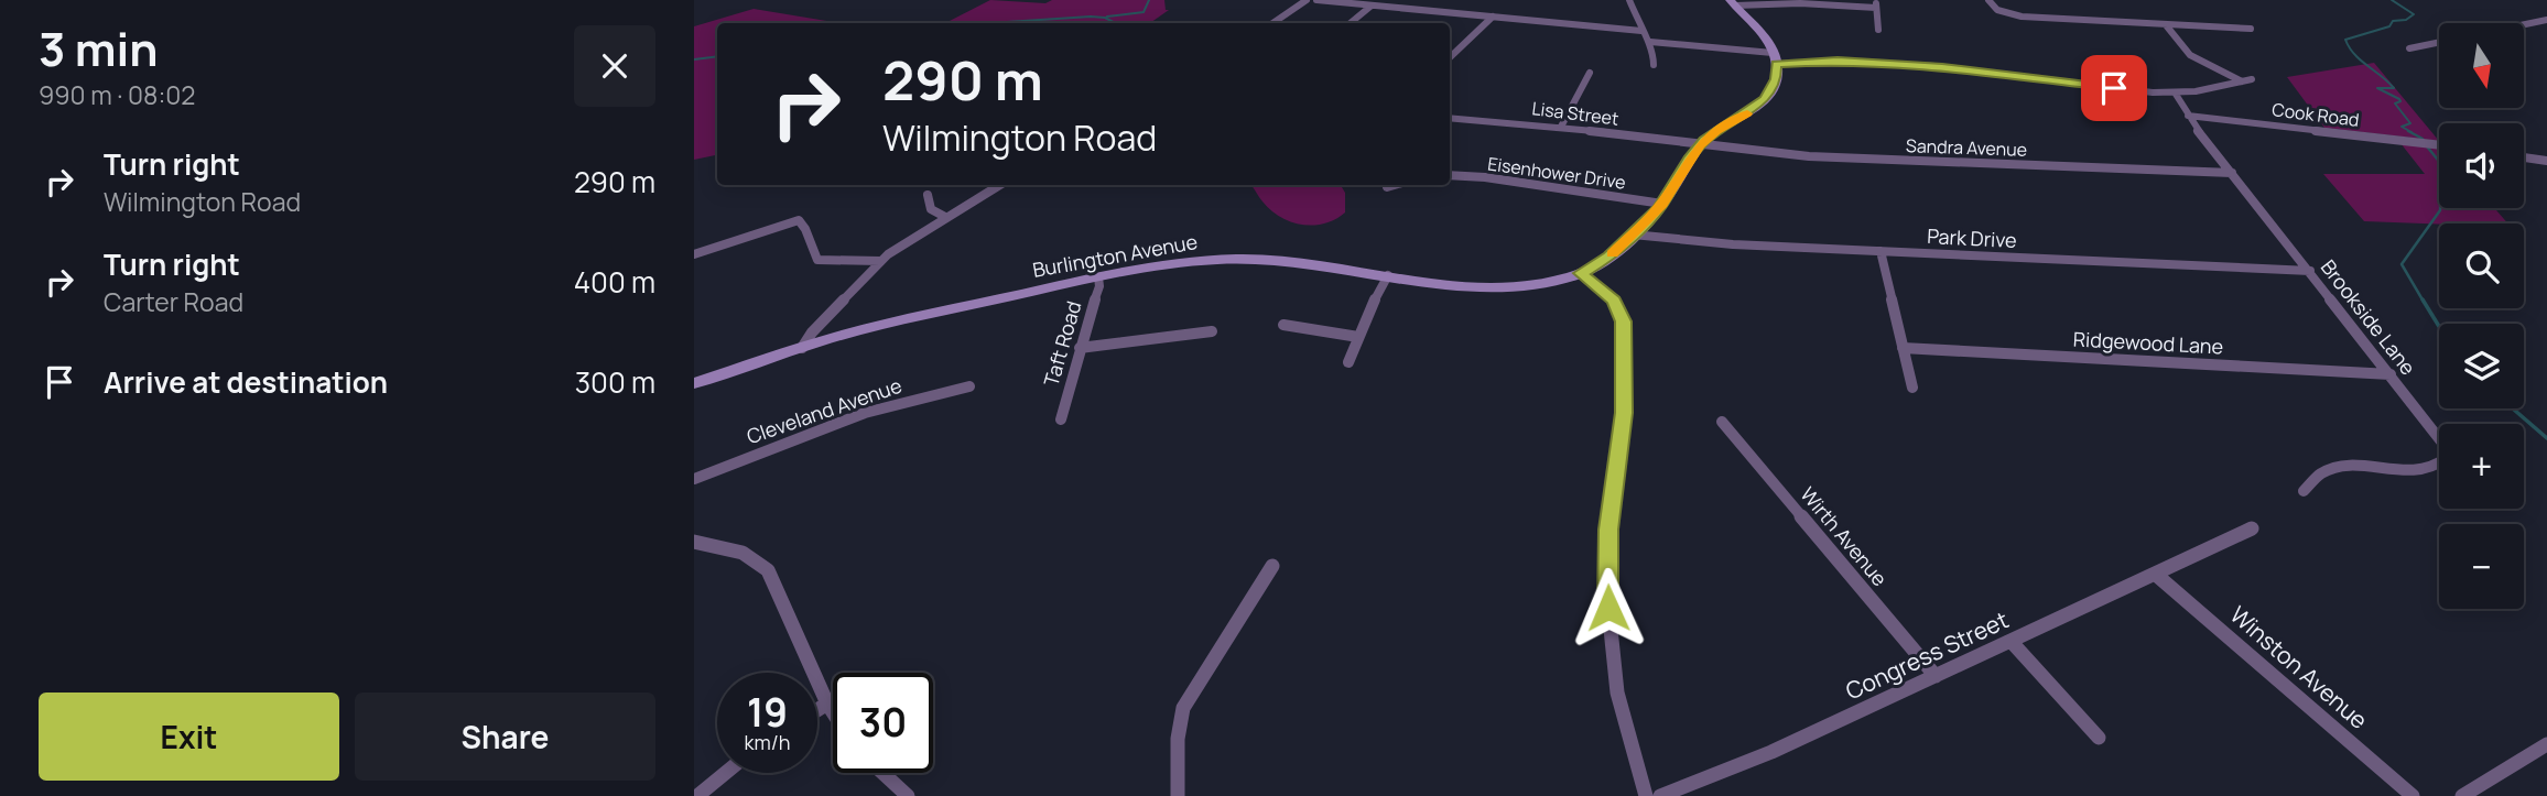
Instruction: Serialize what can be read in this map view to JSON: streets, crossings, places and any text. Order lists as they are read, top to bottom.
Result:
{
  "streets": {
    "main road": ["Burlington Avenue"],
    "street": [
      "Lisa Street",
      "Cook Road",
      "Sandra Avenue",
      "Eisenhower Drive",
      "Park Drive",
      "Brookside Lane",
      "Ridgewood Lane",
      "Taft Road",
      "Cleveland Avenue",
      "Wirth Avenue",
      "Congress Street",
      "Winston Avenue"
    ]
  },
  "crossings": [
    ["Lisa Street", "Sandra Avenue"],
    ["Lisa Street", "Burlington Avenue"],
    ["Cook Road", "Brookside Lane"],
    ["Sandra Avenue", "Burlington Avenue"],
    ["Sandra Avenue", "Brookside Lane"],
    ["Eisenhower Drive", "Burlington Avenue"],
    ["Park Drive", "Burlington Avenue"],
    ["Park Drive", "Brookside Lane"],
    ["Burlington Avenue", "Taft Road"],
    ["Brookside Lane", "Ridgewood Lane"],
    ["Wirth Avenue", "Congress Street"],
    ["Congress Street", "Winston Avenue"]
  ],
  "north": "bottom",
  "page": {
    "heading": ["3 min", "990 m · 08:02"],
    "map_buttons": ["+", "−"],
    "turn": ["290 m", "Wilmington Road"],
    "list": [
      {
        "name": "Turn right",
        "note": "Wilmington Road",
        "value": "290 m"
      },
      {
        "name": "Turn right",
        "note": "Carter Road",
        "value": "400 m"
      },
      {
        "name": "Arrive at destination",
        "value": "300 m"
      }
    ],
    "speed": "19 km/h",
    "limit": "30",
    "buttons": ["Exit", "Share"]
  }
}
